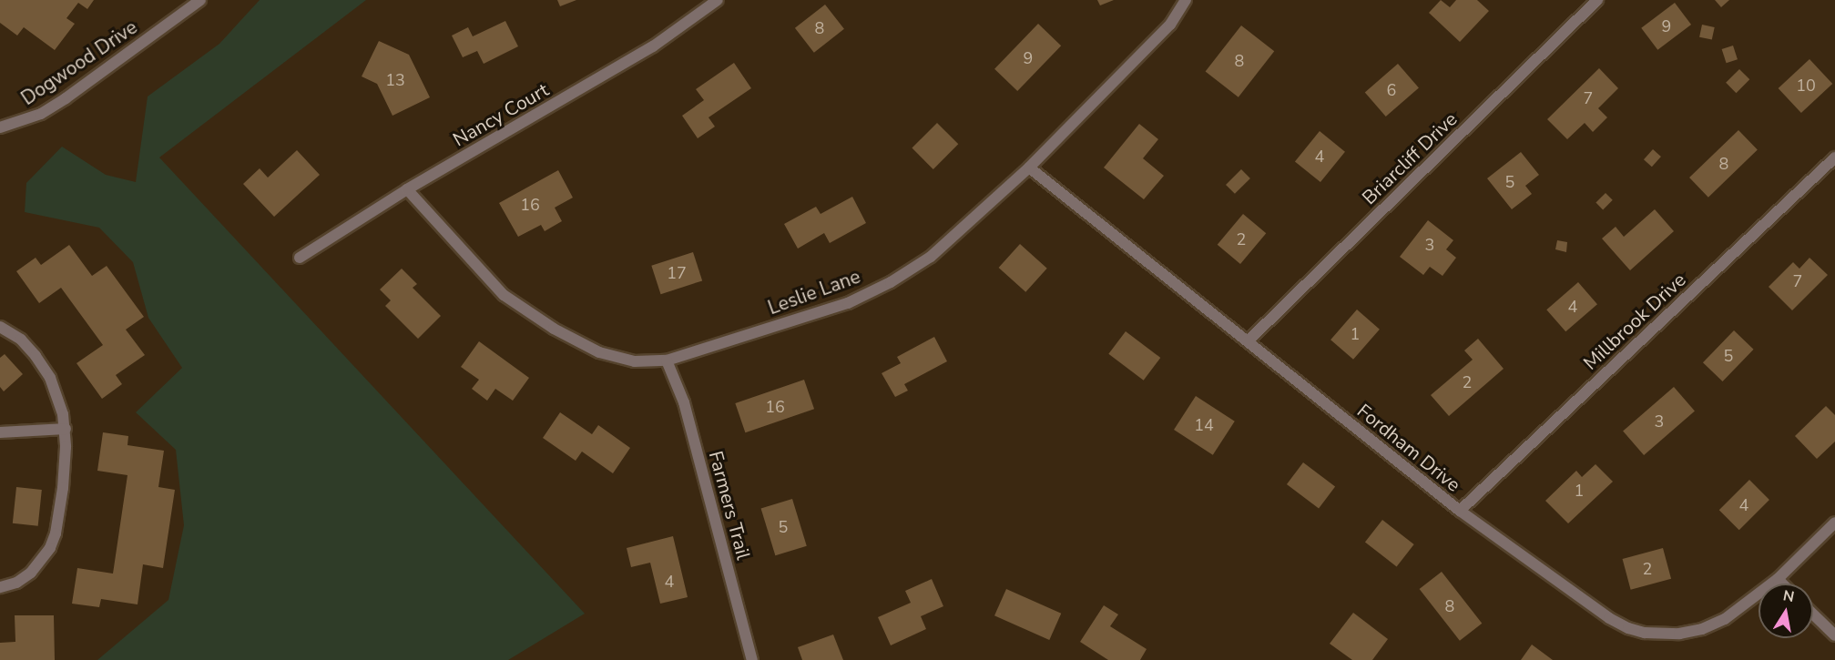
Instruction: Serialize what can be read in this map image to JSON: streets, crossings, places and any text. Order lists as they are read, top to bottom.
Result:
{
  "streets": {
    "street": [
      "Dogwood Drive",
      "Nancy Court",
      "Briarcliff Drive",
      "Leslie Lane",
      "Millbrook Drive",
      "Fordham Drive",
      "Farmers Trail"
    ]
  },
  "crossings": [
    ["Nancy Court", "Leslie Lane"],
    ["Briarcliff Drive", "Fordham Drive"],
    ["Leslie Lane", "Fordham Drive"],
    ["Leslie Lane", "Farmers Trail"],
    ["Millbrook Drive", "Fordham Drive"]
  ],
  "house_numbers": [
    "9",
    "8",
    "9",
    "8",
    "13",
    "10",
    "6",
    "7",
    "4",
    "8",
    "5",
    "16",
    "2",
    "3",
    "17",
    "7",
    "4",
    "1",
    "5",
    "2",
    "16",
    "3",
    "14",
    "1",
    "4",
    "5",
    "2",
    "4",
    "8"
  ],
  "north": "top"
}
